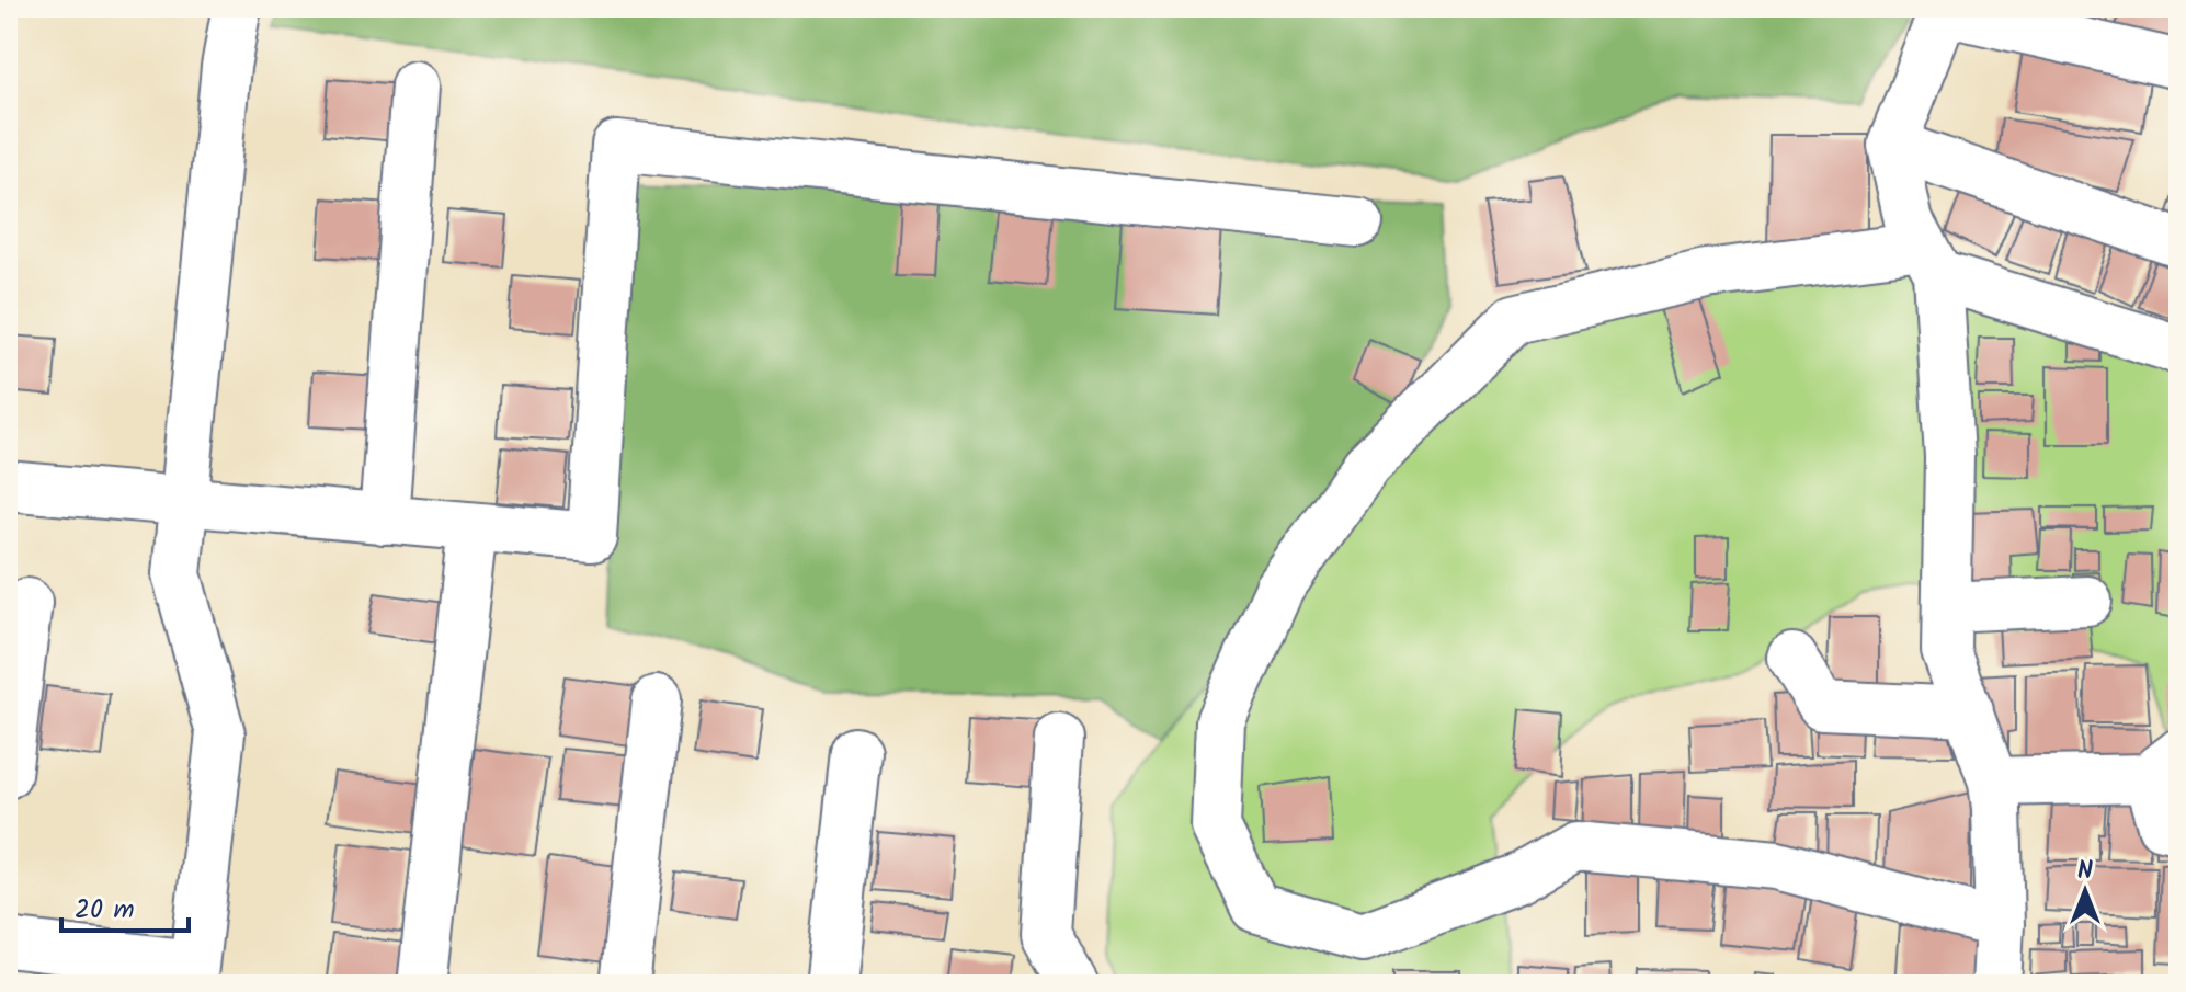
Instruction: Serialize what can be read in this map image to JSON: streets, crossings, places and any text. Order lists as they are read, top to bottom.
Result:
{
  "scale_bar": "20 m",
  "north": "top"
}
